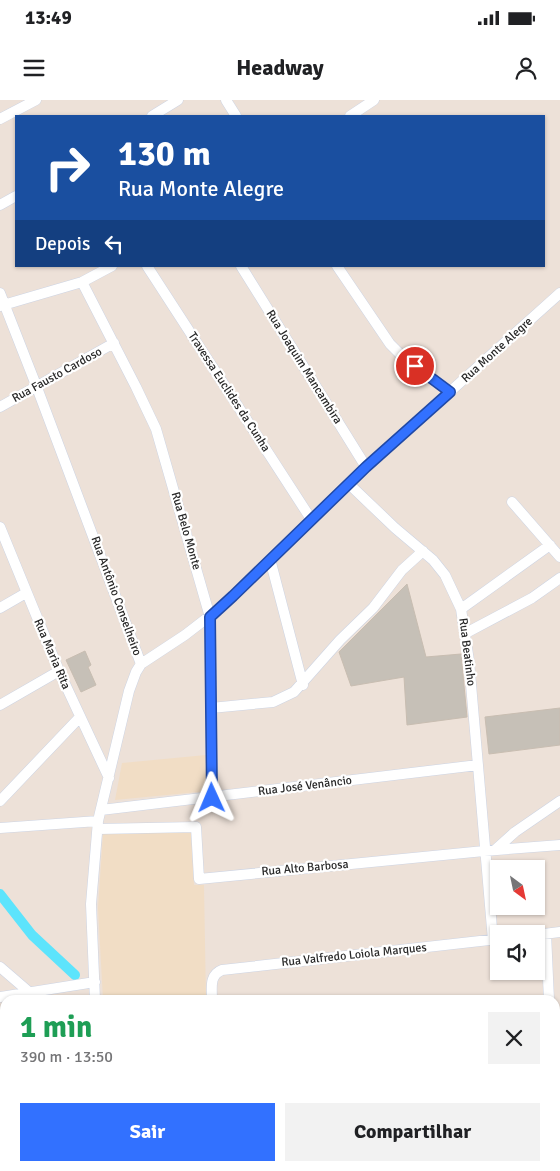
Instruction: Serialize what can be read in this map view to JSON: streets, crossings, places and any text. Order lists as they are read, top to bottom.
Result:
{
  "streets": {
    "street": [
      "Rua Monte Alegre",
      "Rua Joaquim Mancambira",
      "Rua Fausto Cardoso",
      "Travessa Euclides da Cunha",
      "Rua Belo Monte",
      "Rua Antônio Conselheiro",
      "Rua Beatinho",
      "Rua Maria Rita",
      "Rua José Venâncio",
      "Rua Alto Barbosa",
      "Rua Valfredo Loiola Marques"
    ]
  },
  "crossings": [
    ["Rua Monte Alegre", "Rua Joaquim Mancambira"],
    ["Rua Monte Alegre", "Travessa Euclides da Cunha"],
    ["Rua Monte Alegre", "Rua Belo Monte"],
    ["Rua Monte Alegre", "Rua Antônio Conselheiro"],
    ["Rua Monte Alegre", "Rua Beatinho"],
    ["Rua Fausto Cardoso", "Rua Belo Monte"],
    ["Rua Fausto Cardoso", "Rua Antônio Conselheiro"],
    ["Rua Belo Monte", "Rua José Venâncio"],
    ["Rua Antônio Conselheiro", "Rua Maria Rita"],
    ["Rua Antônio Conselheiro", "Rua José Venâncio"],
    ["Rua Antônio Conselheiro", "Rua Alto Barbosa"],
    ["Rua Beatinho", "Rua José Venâncio"],
    ["Rua Beatinho", "Rua Alto Barbosa"]
  ],
  "north": "bottom right",
  "page": {
    "status": "13:49",
    "header": "Headway",
    "turn": ["130 m", "Rua Monte Alegre"],
    "then": "Depois",
    "heading": ["1 min", "390 m · 13:50"],
    "buttons": ["Sair", "Compartilhar"]
  }
}
